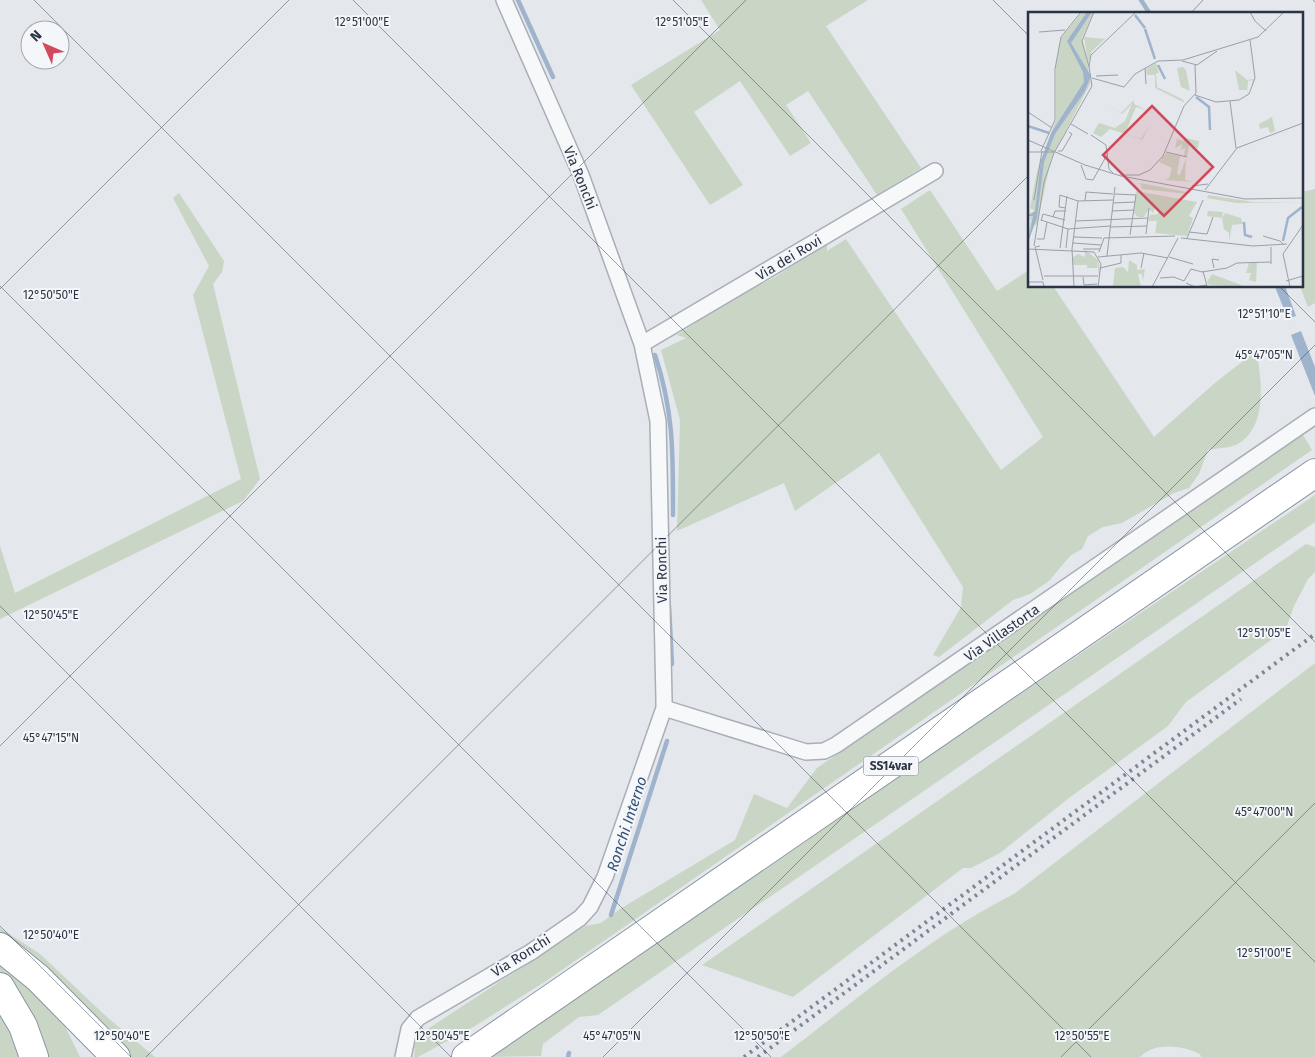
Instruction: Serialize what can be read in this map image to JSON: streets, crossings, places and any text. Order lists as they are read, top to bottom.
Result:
{
  "streets": {
    "highway": ["SS14var"],
    "street": ["Via Ronchi", "Via dei Rovi", "Via Villastorta"]
  },
  "crossings": [
    ["Via Ronchi", "Via dei Rovi"],
    ["Via Ronchi", "Via Villastorta"]
  ],
  "water": ["Ronchi Interno"],
  "north": "top left",
  "coordinates": [
    "12°51'00\"E",
    "12°51'05\"E",
    "12°50'50\"E",
    "12°51'10\"E",
    "45°47'05\"N",
    "12°50'45\"E",
    "45°47'15\"N",
    "45°47'00\"N",
    "12°50'40\"E",
    "12°50'55\"E"
  ]
}
